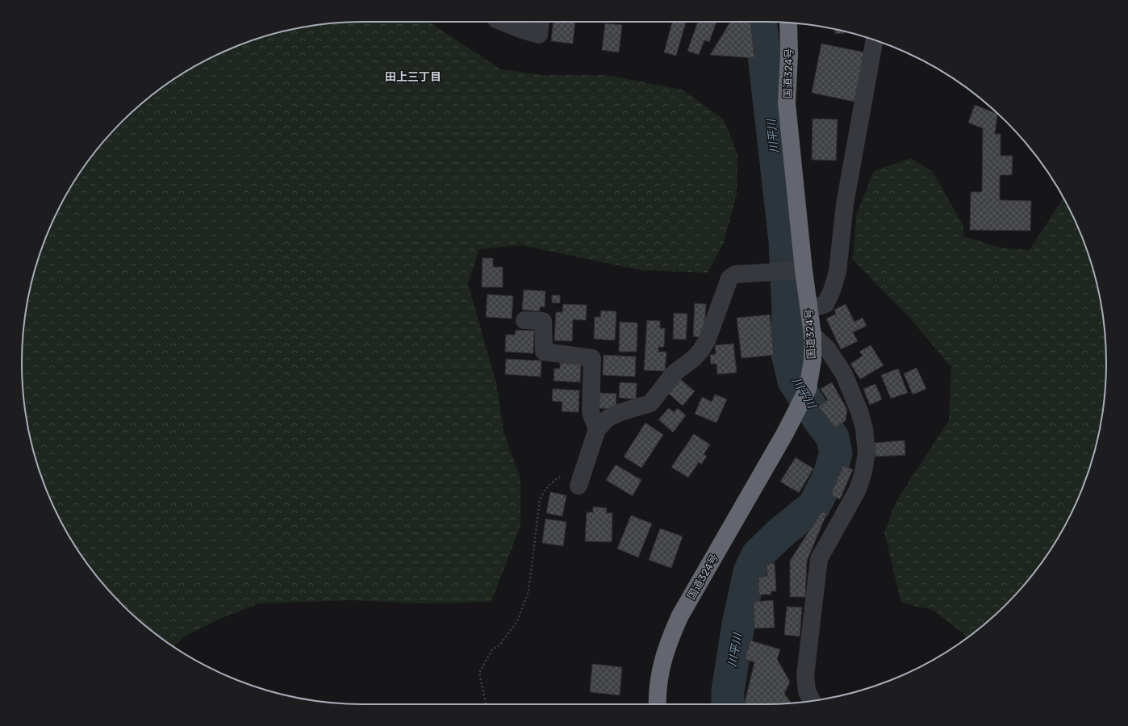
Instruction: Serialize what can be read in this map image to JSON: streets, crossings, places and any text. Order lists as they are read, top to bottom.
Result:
{
  "streets": {
    "highway": ["国道324号"]
  },
  "districts": ["田上三丁目"],
  "water": ["川平川"]
}
